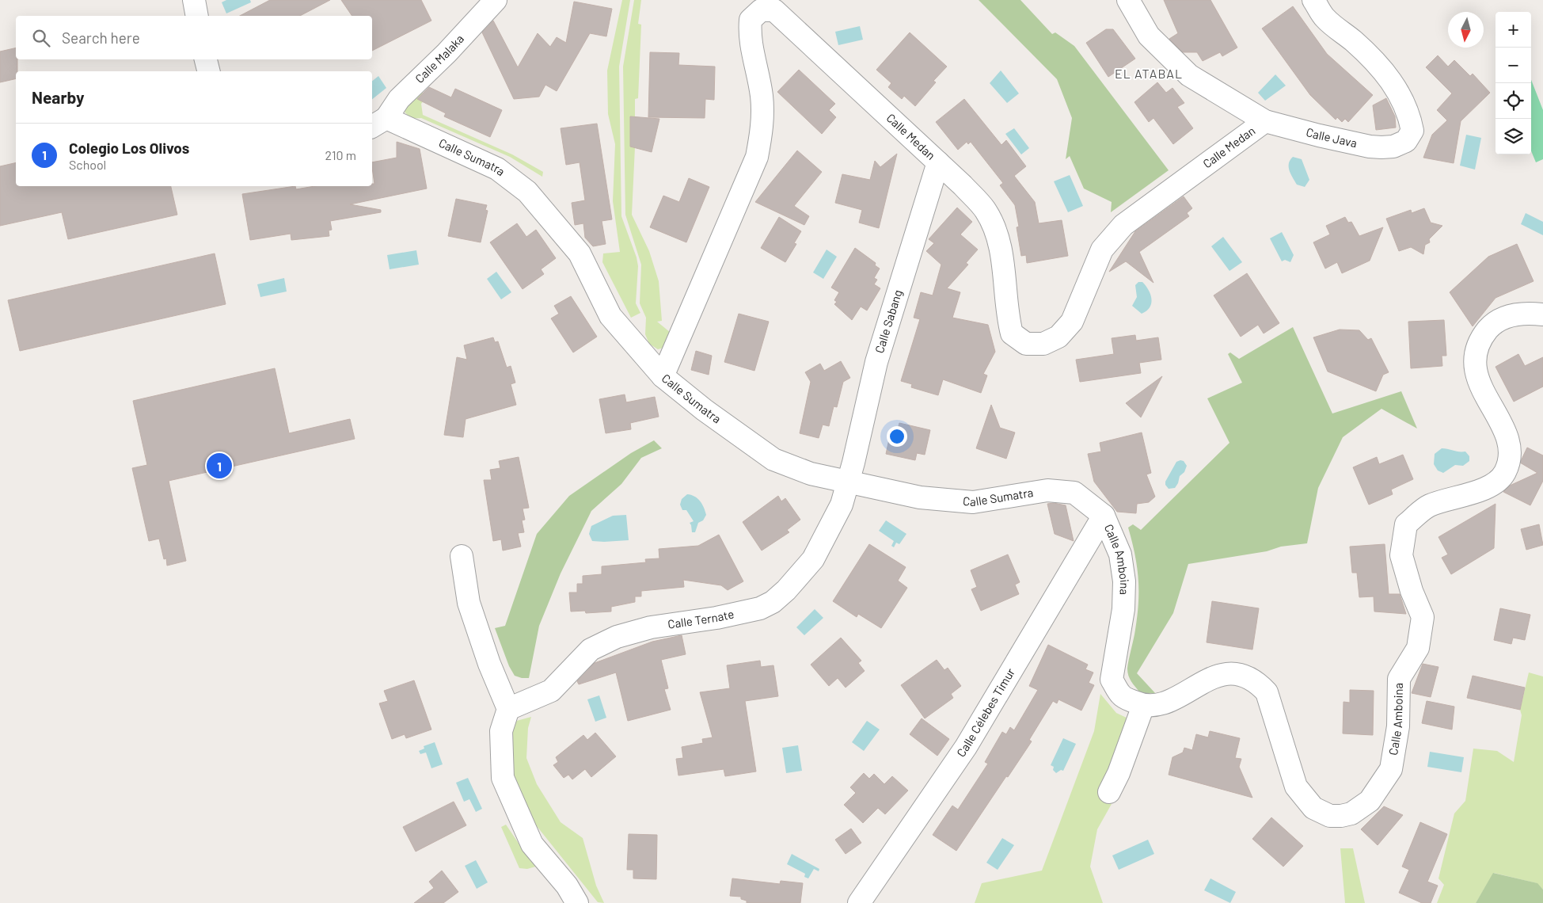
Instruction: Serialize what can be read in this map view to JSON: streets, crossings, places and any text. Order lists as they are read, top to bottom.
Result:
{
  "streets": {
    "street": [
      "Calle Malaka",
      "Calle Medan",
      "Calle Java",
      "Calle Sumatra",
      "Calle Sabang",
      "Calle Amboina",
      "Calle Ternate",
      "Calle Célebes Timur"
    ]
  },
  "crossings": [
    ["Calle Malaka", "Calle Sumatra"],
    ["Calle Medan", "Calle Java"],
    ["Calle Medan", "Calle Sumatra"],
    ["Calle Medan", "Calle Sabang"],
    ["Calle Sumatra", "Calle Sabang"],
    ["Calle Sumatra", "Calle Amboina"],
    ["Calle Sumatra", "Calle Ternate"],
    ["Calle Sumatra", "Calle Célebes Timur"],
    ["Calle Sabang", "Calle Ternate"],
    ["Calle Amboina", "Calle Célebes Timur"]
  ],
  "districts": ["EL ATABAL"],
  "north": "bottom",
  "page": {
    "map_buttons": ["+", "−"],
    "search": "Search here",
    "heading": "Nearby",
    "list": [
      {
        "mark": "1",
        "name": "Colegio Los Olivos",
        "note": "School",
        "value": "210 m"
      }
    ],
    "pins": "1"
  }
}
